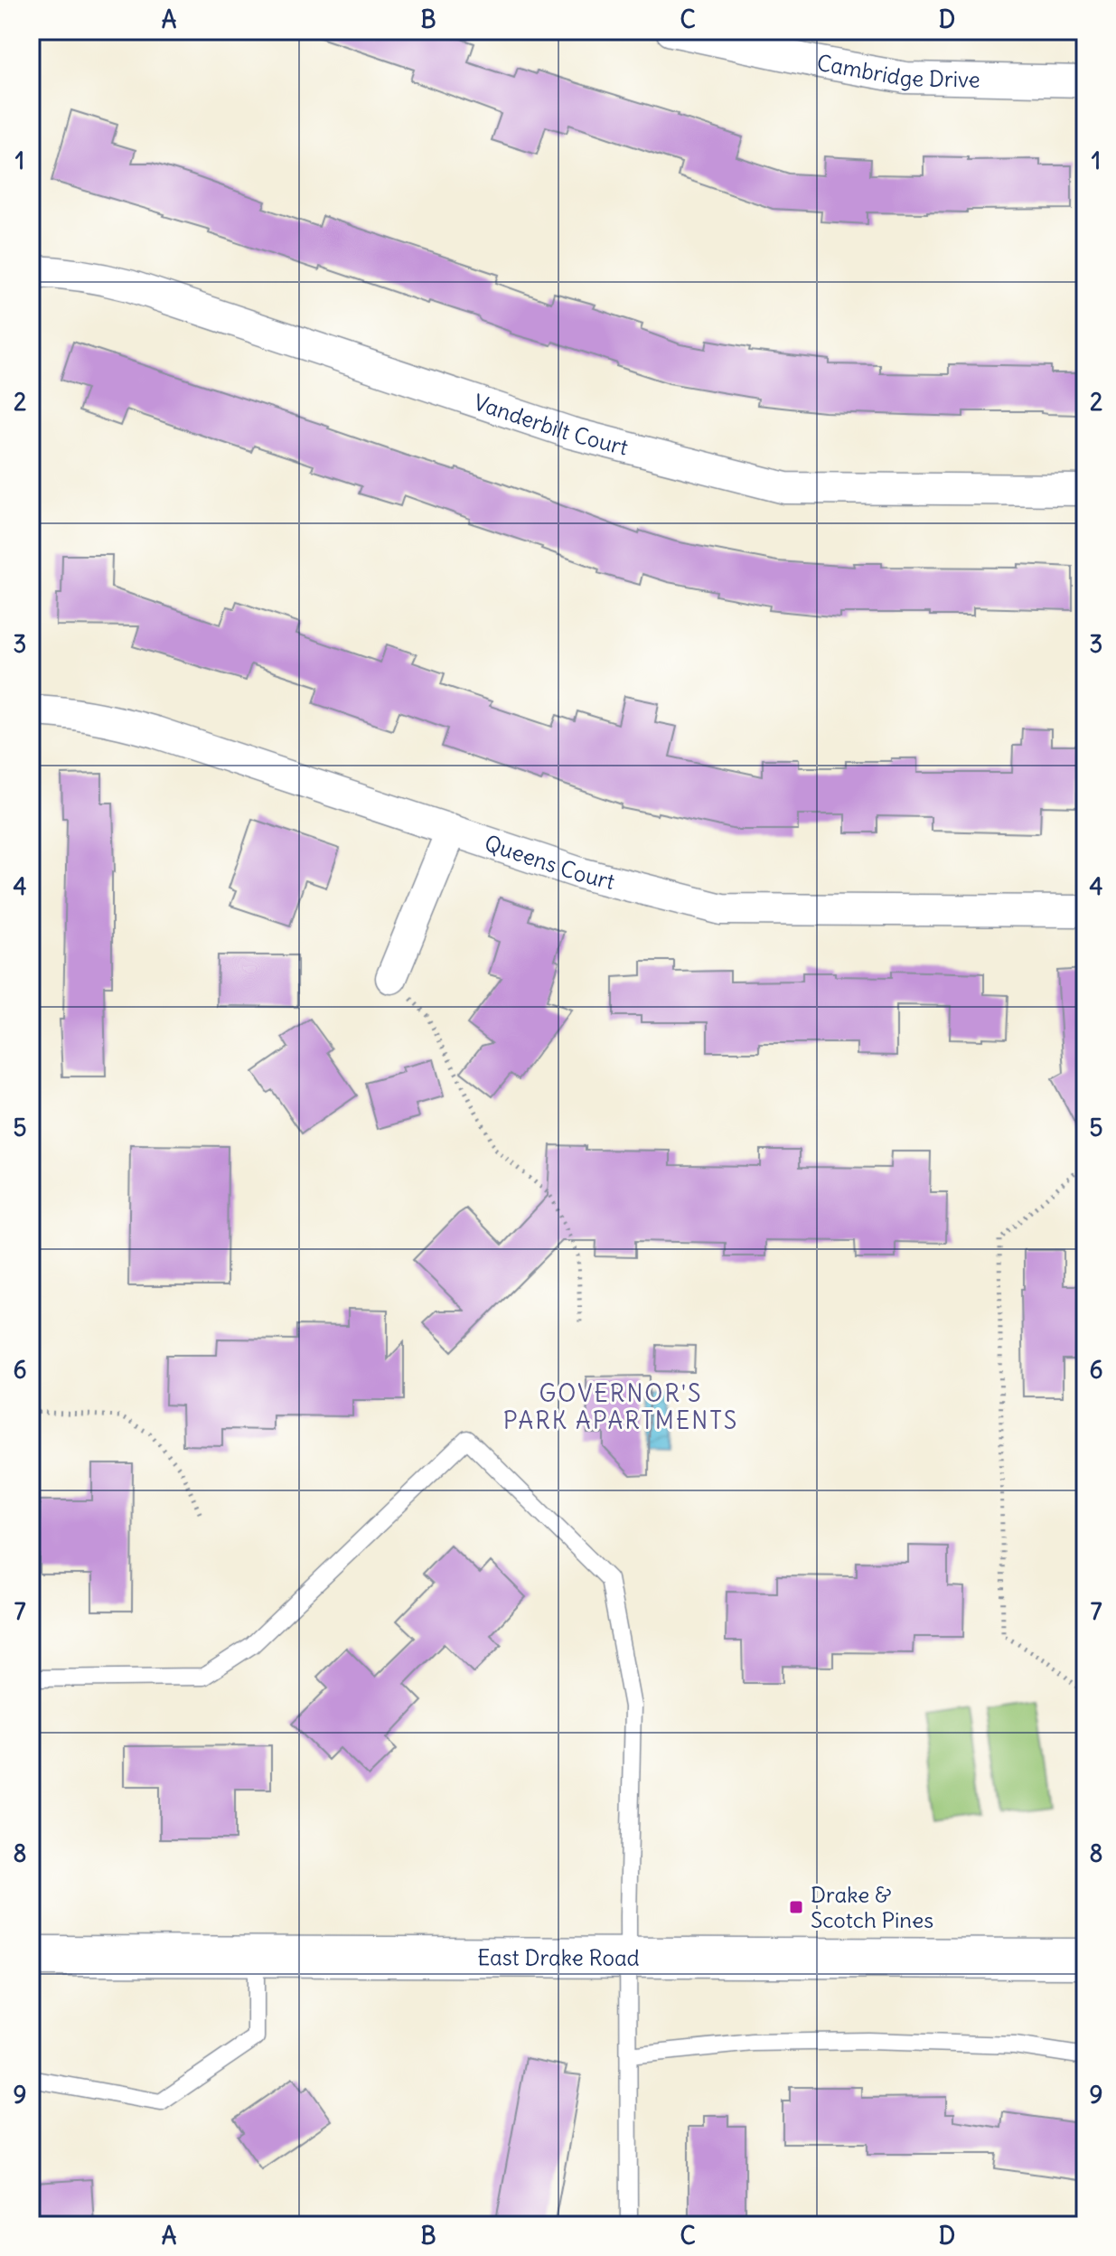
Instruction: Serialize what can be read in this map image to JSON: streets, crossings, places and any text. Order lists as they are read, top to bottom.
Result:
{
  "streets": {
    "main road": ["East Drake Road"],
    "street": ["Cambridge Drive", "Vanderbilt Court", "Queens Court"]
  },
  "districts": ["GOVERNOR'S PARK APARTMENTS"],
  "places": {
    "transit": ["Drake & Scotch Pines"]
  },
  "grid": {
    "columns": [
      "A",
      "B",
      "C",
      "D"
    ],
    "rows": [
      "1",
      "2",
      "3",
      "4",
      "5",
      "6",
      "7",
      "8",
      "9"
    ]
  }
}
